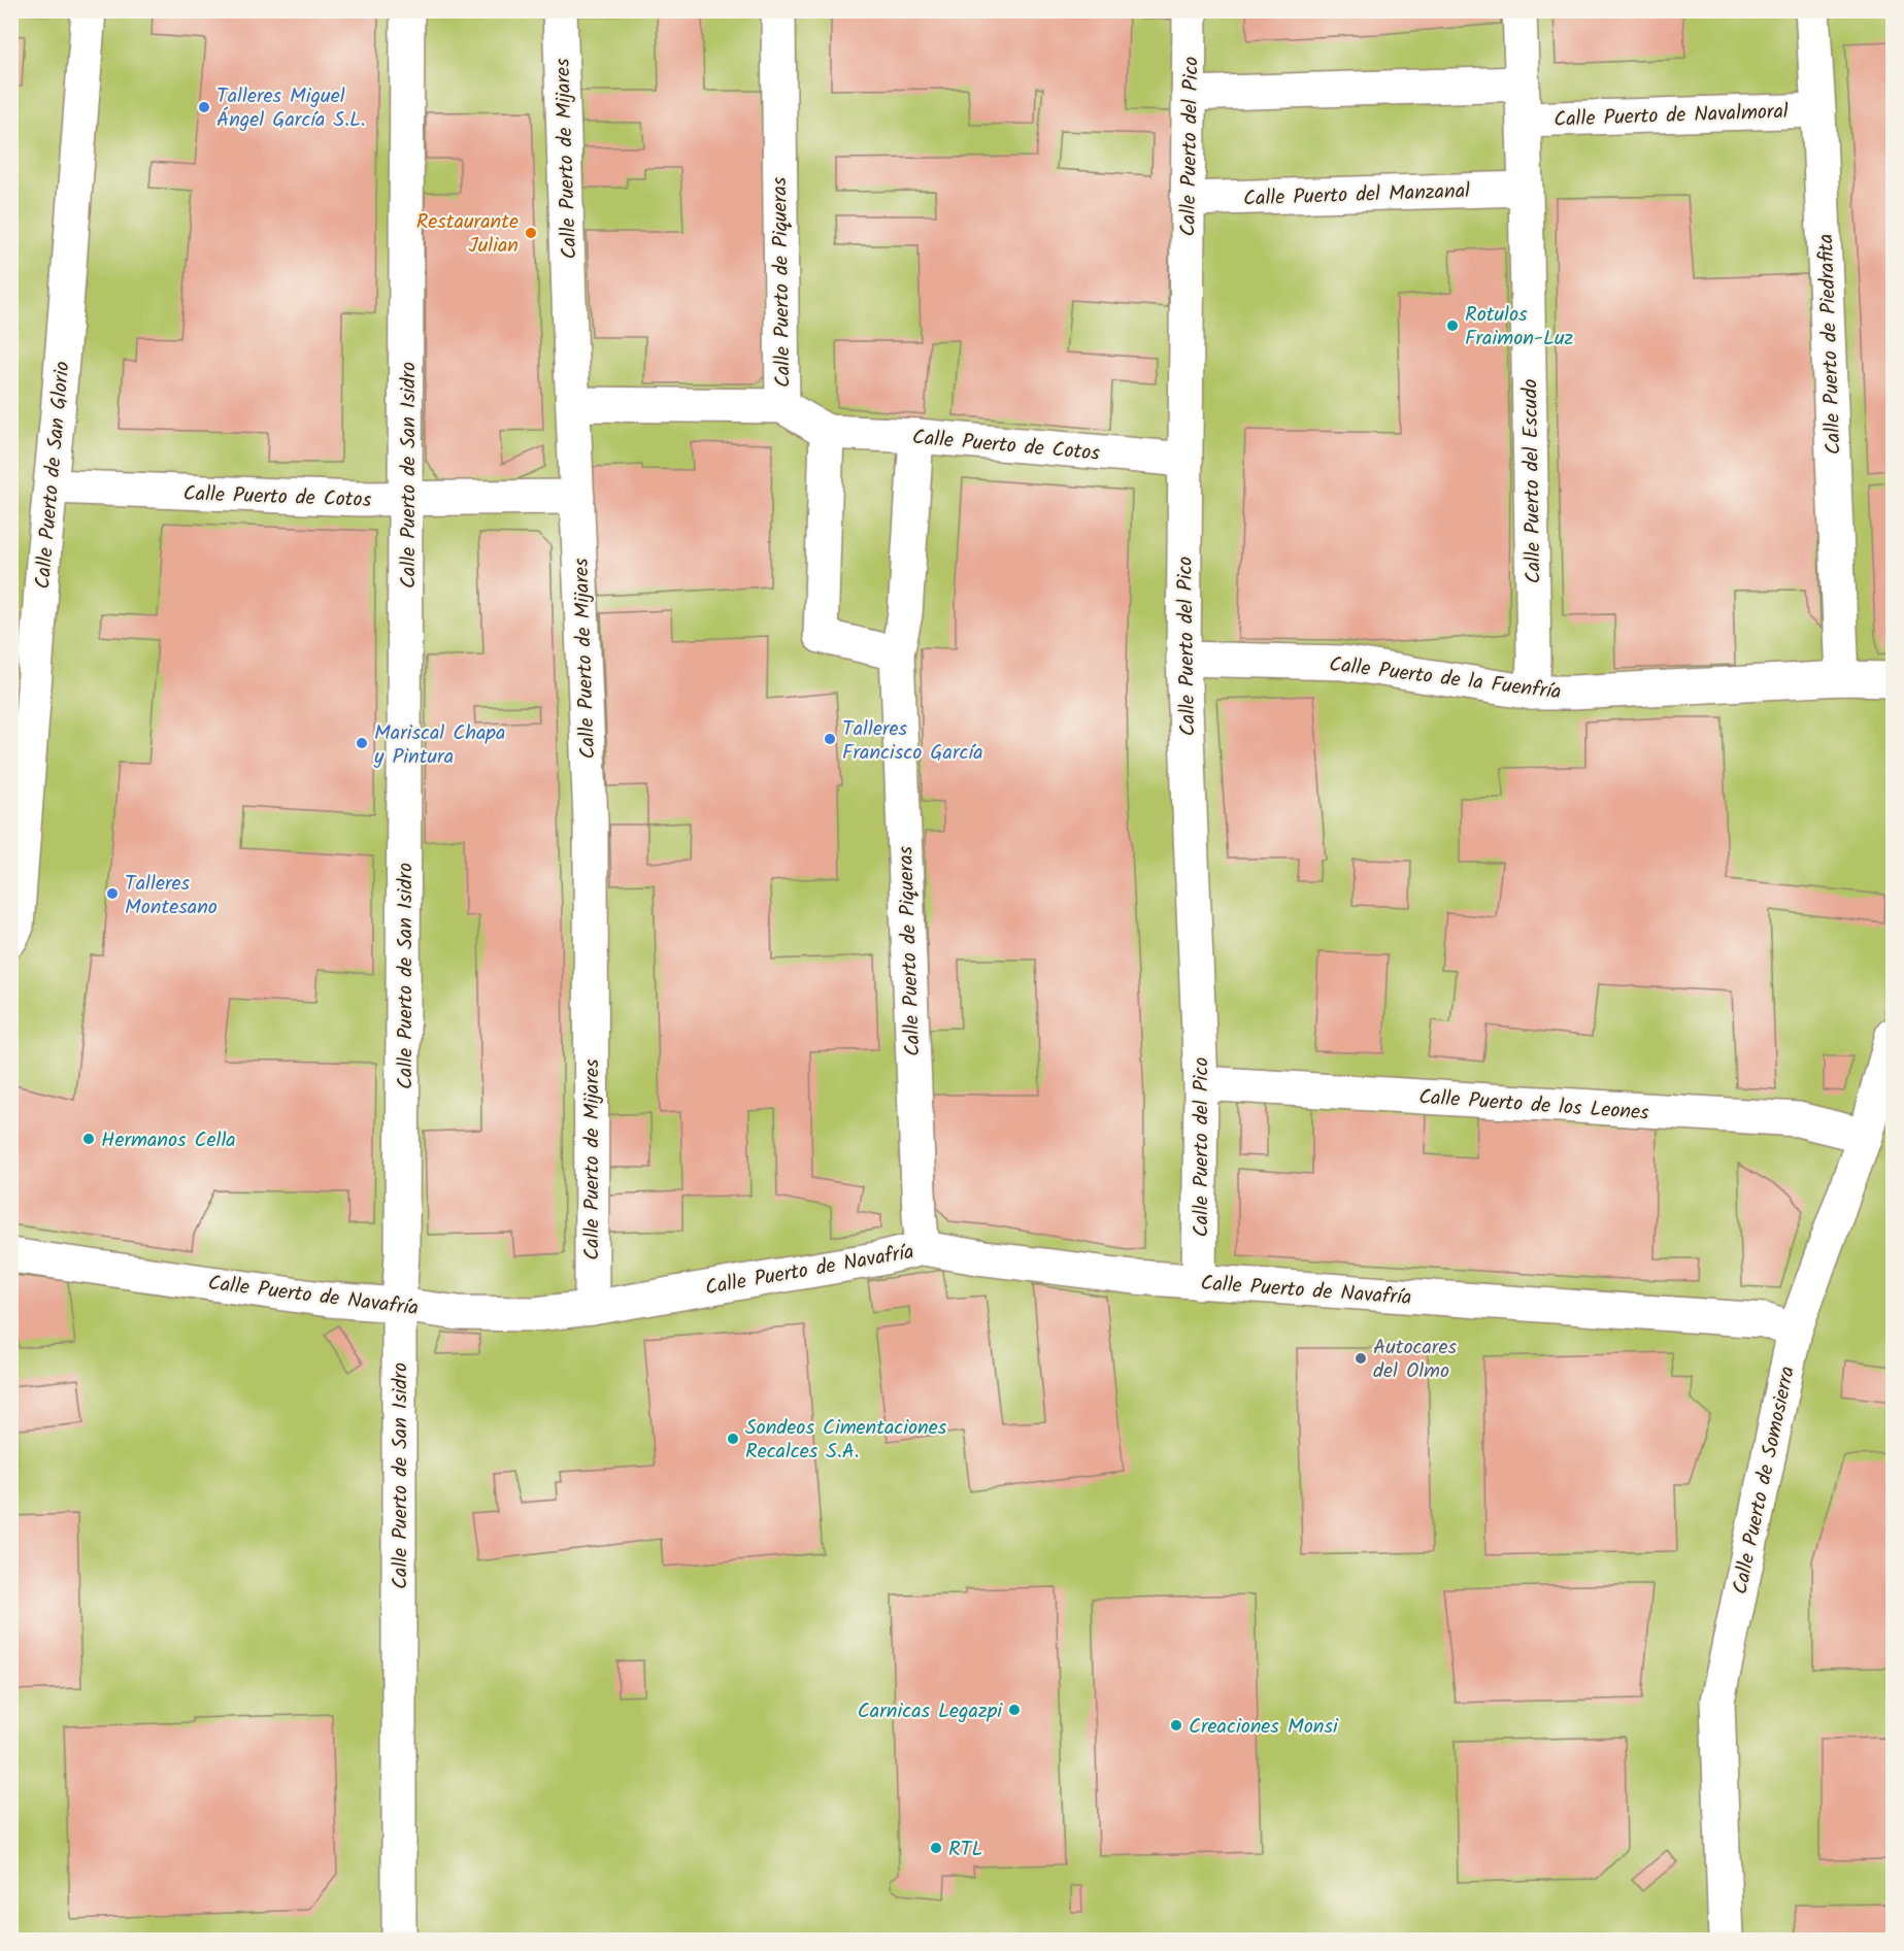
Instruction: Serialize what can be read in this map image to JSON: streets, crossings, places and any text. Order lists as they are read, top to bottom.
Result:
{
  "streets": {
    "street": [
      "Calle Puerto de Navalmoral",
      "Calle Puerto del Pico",
      "Calle Puerto de Mijares",
      "Calle Puerto del Manzanal",
      "Calle Puerto de Piqueras",
      "Calle Puerto de Piedrafita",
      "Calle Puerto de Cotos",
      "Calle Puerto de San Glorio",
      "Calle Puerto de San Isidro",
      "Calle Puerto del Escudo",
      "Calle Puerto de la Fuenfría",
      "Calle Puerto de los Leones",
      "Calle Puerto de Navafría",
      "Calle Puerto de Somosierra"
    ]
  },
  "crossings": [
    ["Calle Puerto de Navalmoral", "Calle Puerto de Piedrafita"],
    ["Calle Puerto de Navalmoral", "Calle Puerto del Escudo"],
    ["Calle Puerto del Pico", "Calle Puerto del Manzanal"],
    ["Calle Puerto del Pico", "Calle Puerto de Cotos"],
    ["Calle Puerto del Pico", "Calle Puerto de la Fuenfría"],
    ["Calle Puerto del Pico", "Calle Puerto de los Leones"],
    ["Calle Puerto del Pico", "Calle Puerto de Navafría"],
    ["Calle Puerto de Mijares", "Calle Puerto de Cotos"],
    ["Calle Puerto de Mijares", "Calle Puerto de Navafría"],
    ["Calle Puerto del Manzanal", "Calle Puerto del Escudo"],
    ["Calle Puerto de Piqueras", "Calle Puerto de Cotos"],
    ["Calle Puerto de Piqueras", "Calle Puerto de Navafría"],
    ["Calle Puerto de Piedrafita", "Calle Puerto de la Fuenfría"],
    ["Calle Puerto de Cotos", "Calle Puerto de San Glorio"],
    ["Calle Puerto de Cotos", "Calle Puerto de San Isidro"],
    ["Calle Puerto de San Isidro", "Calle Puerto de Navafría"],
    ["Calle Puerto del Escudo", "Calle Puerto de la Fuenfría"],
    ["Calle Puerto de los Leones", "Calle Puerto de Somosierra"],
    ["Calle Puerto de Navafría", "Calle Puerto de Somosierra"]
  ],
  "places": [
    "Talleres Miguel Ángel García S.L.",
    "Restaurante Julian",
    "Rotulos Fraimon-Luz",
    "Talleres Francisco García",
    "Mariscal Chapa y Pintura",
    "Talleres Montesano",
    "Hermanos Cella",
    "Autocares del Olmo",
    "Sondeos Cimentaciones Recalces S.A.",
    "Carnicas Legazpi",
    "Creaciones Monsi",
    "RTL"
  ]
}
